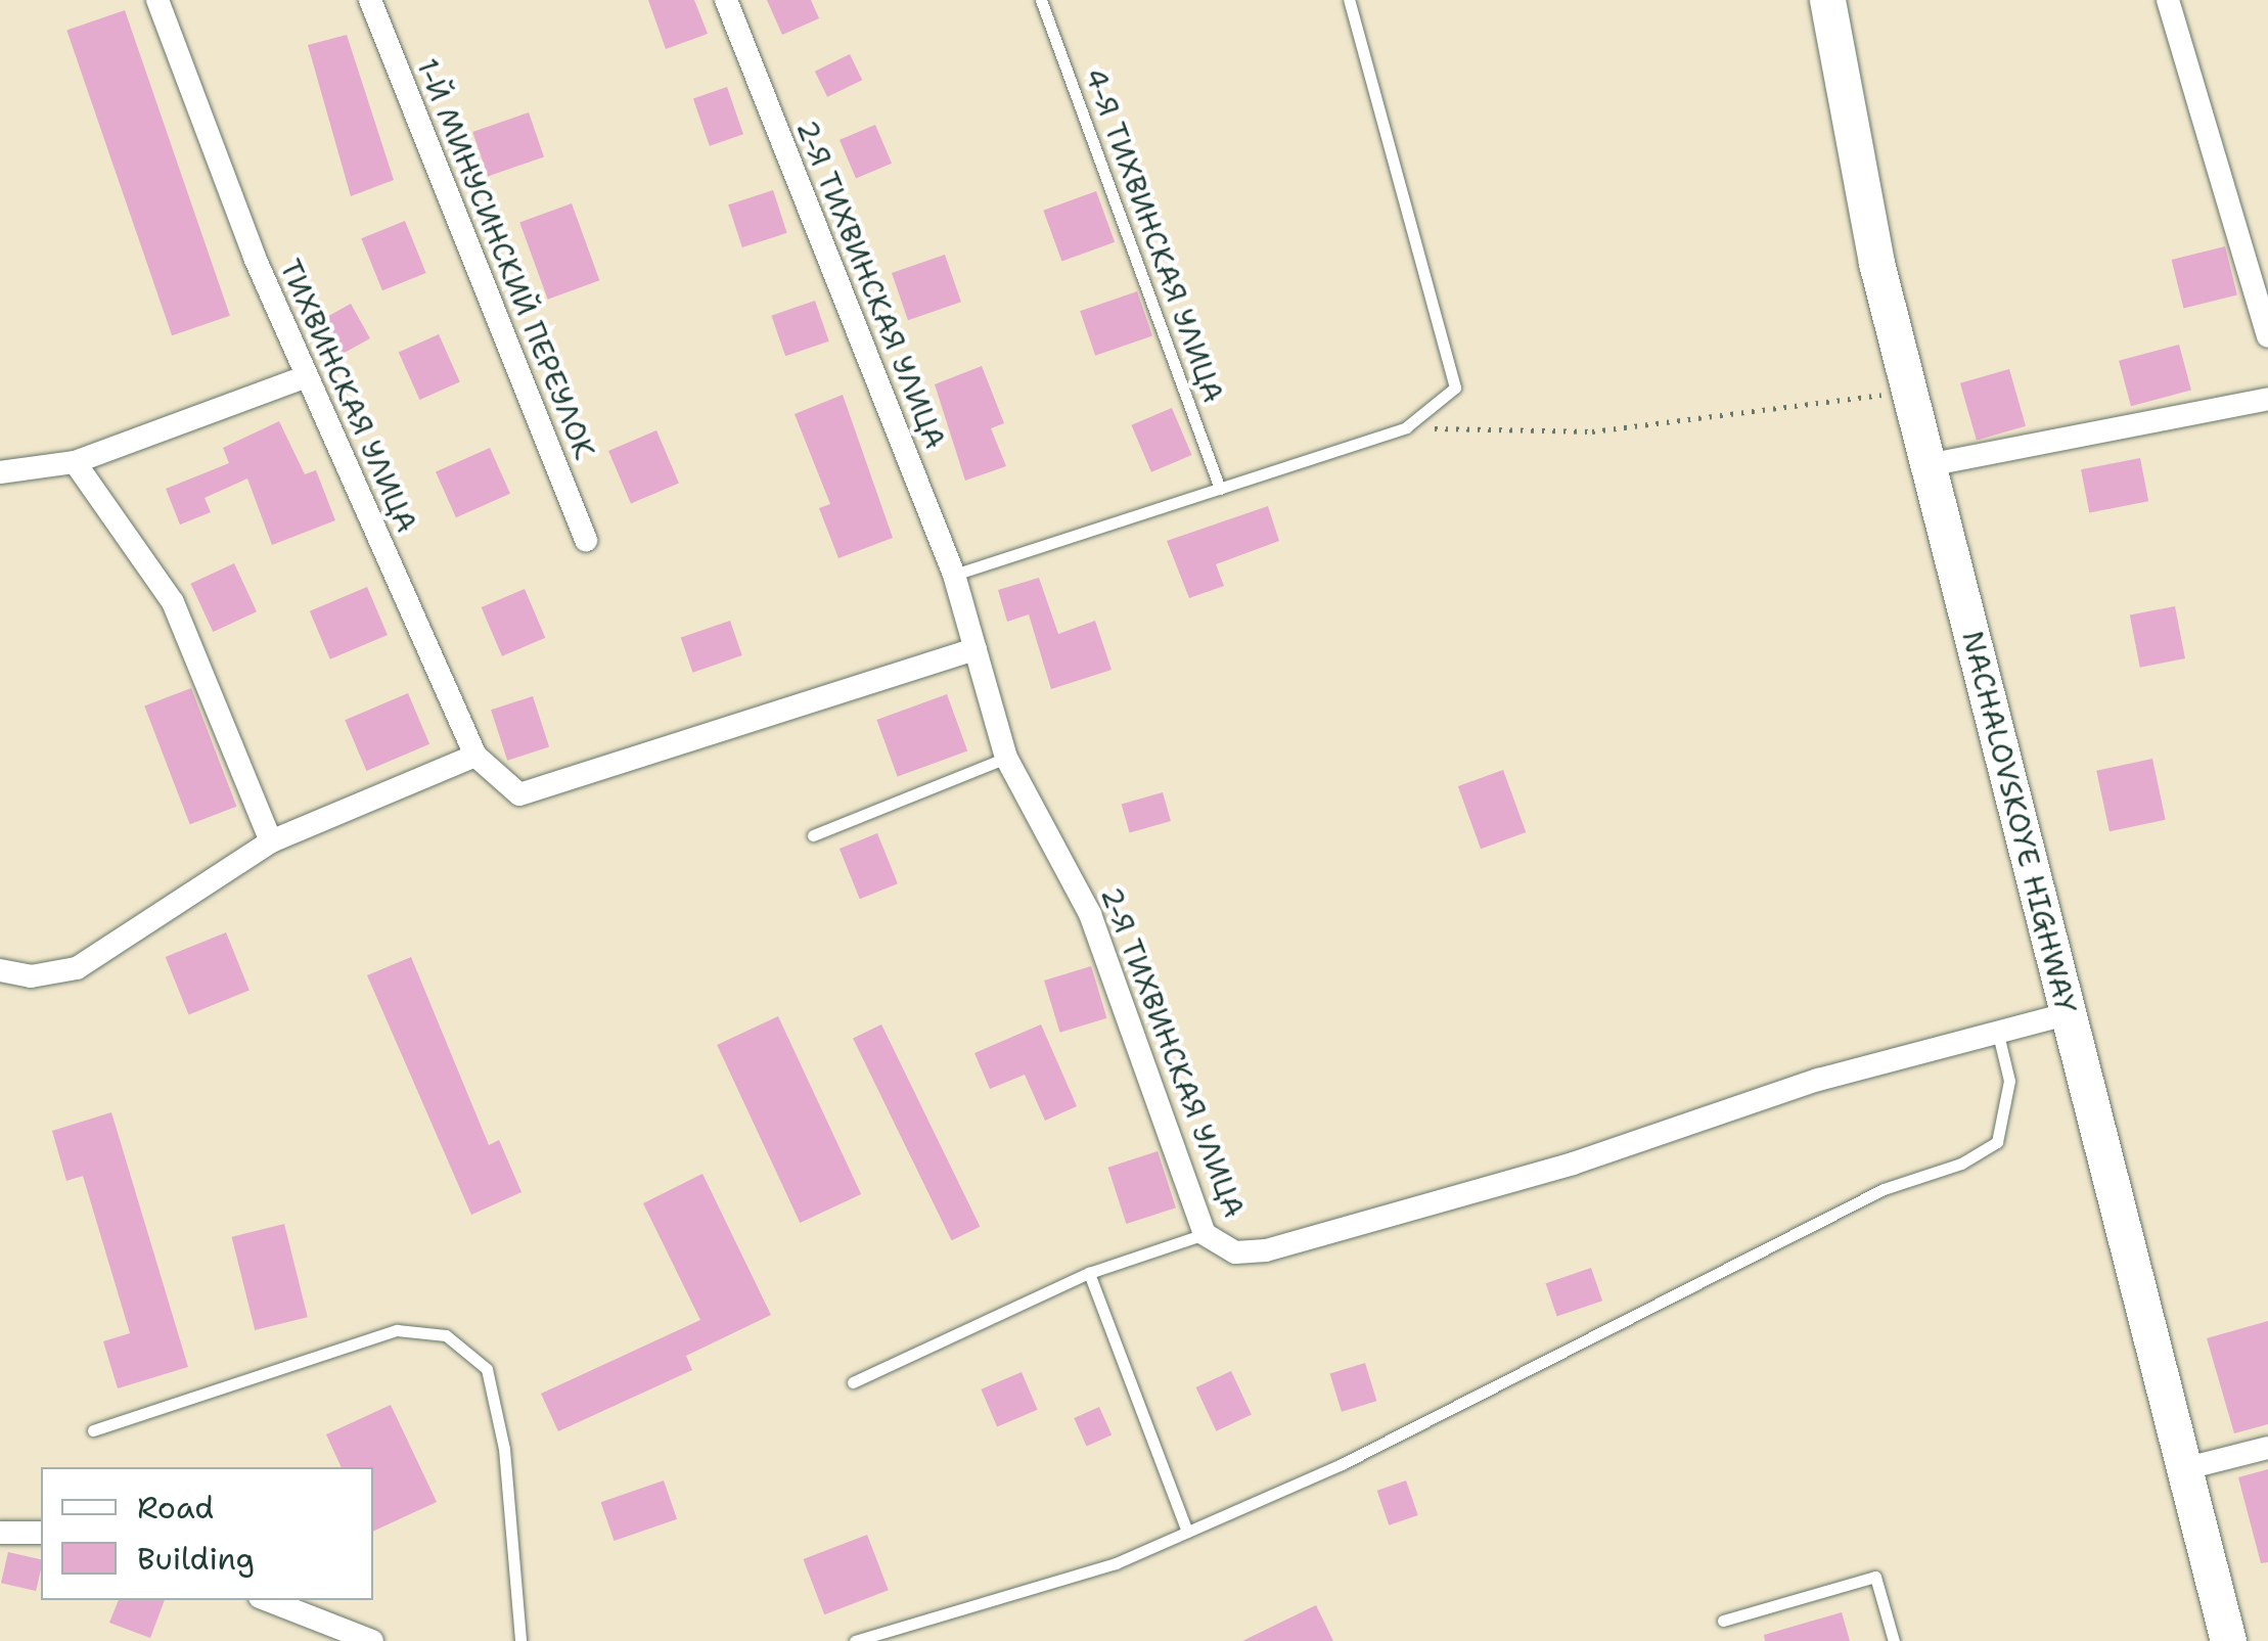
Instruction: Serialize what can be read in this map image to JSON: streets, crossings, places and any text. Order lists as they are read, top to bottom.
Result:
{
  "streets": {
    "main road": ["NACHALOVSKOYE HIGHWAY"],
    "street": ["1-Й МИНУСИНСКИЙ ПЕРЕУЛОК", "2-Я ТИХВИНСКАЯ УЛИЦА", "ТИХВИНСКАЯ УЛИЦА"],
    "lane": ["4-Я ТИХВИНСКАЯ УЛИЦА"]
  },
  "crossings": [
    ["2-Я ТИХВИНСКАЯ УЛИЦА", "ТИХВИНСКАЯ УЛИЦА"],
    ["2-Я ТИХВИНСКАЯ УЛИЦА", "NACHALOVSKOYE HIGHWAY"]
  ],
  "legend": ["Road", "Building"]
}
